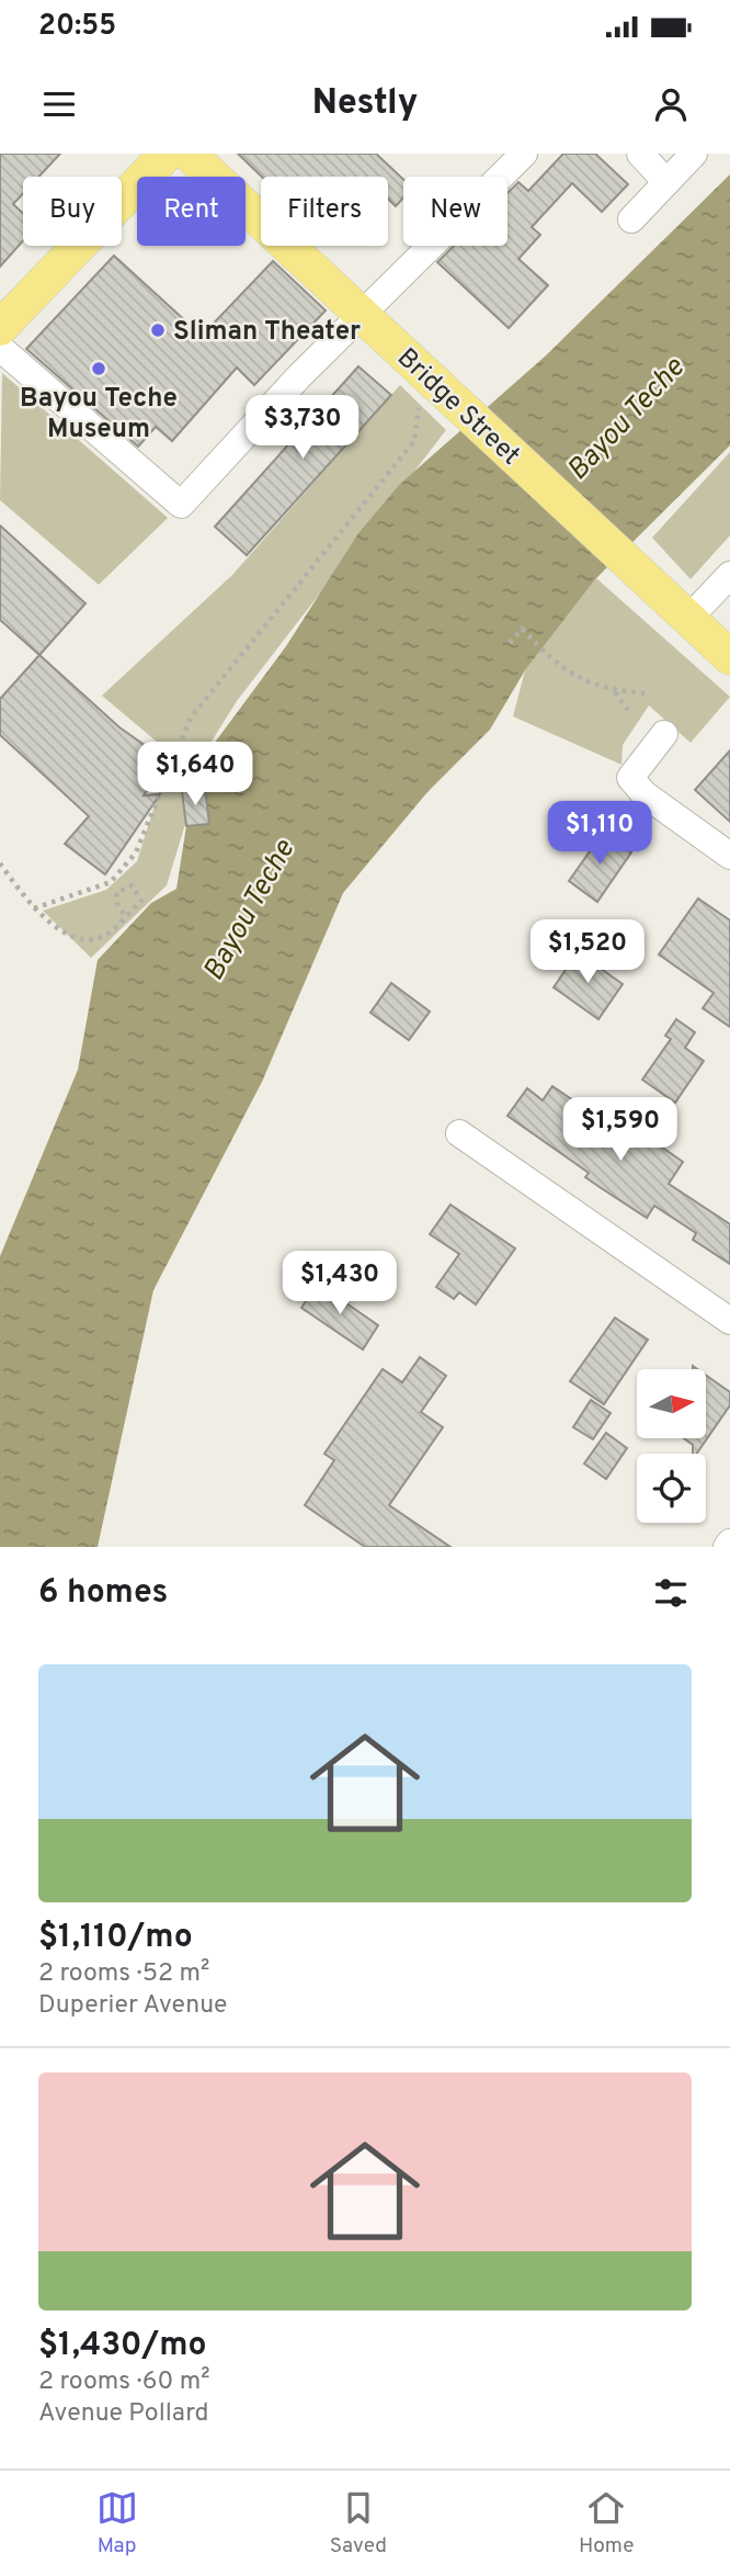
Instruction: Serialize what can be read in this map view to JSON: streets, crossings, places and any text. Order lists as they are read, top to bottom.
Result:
{
  "streets": {
    "main road": ["Bridge Street"]
  },
  "water": ["Bayou Teche"],
  "places": ["Sliman Theater", "Bayou Teche Museum"],
  "north": "right",
  "page": {
    "status": "20:55",
    "header": "Nestly",
    "chip": [
      "Buy",
      "Rent",
      "Filters",
      "New"
    ],
    "price": [
      "$3,730",
      "$1,640",
      "$1,110",
      "$1,520",
      "$1,590",
      "$1,430"
    ],
    "heading": "6 homes",
    "list": [
      {
        "name": "$1,110/mo",
        "note": "2 rooms · 52 m² · Duperier Avenue"
      },
      {
        "name": "$1,430/mo",
        "note": "2 rooms · 60 m² · Avenue Pollard"
      }
    ],
    "tabs": ["Map", "Saved", "Home"]
  }
}
